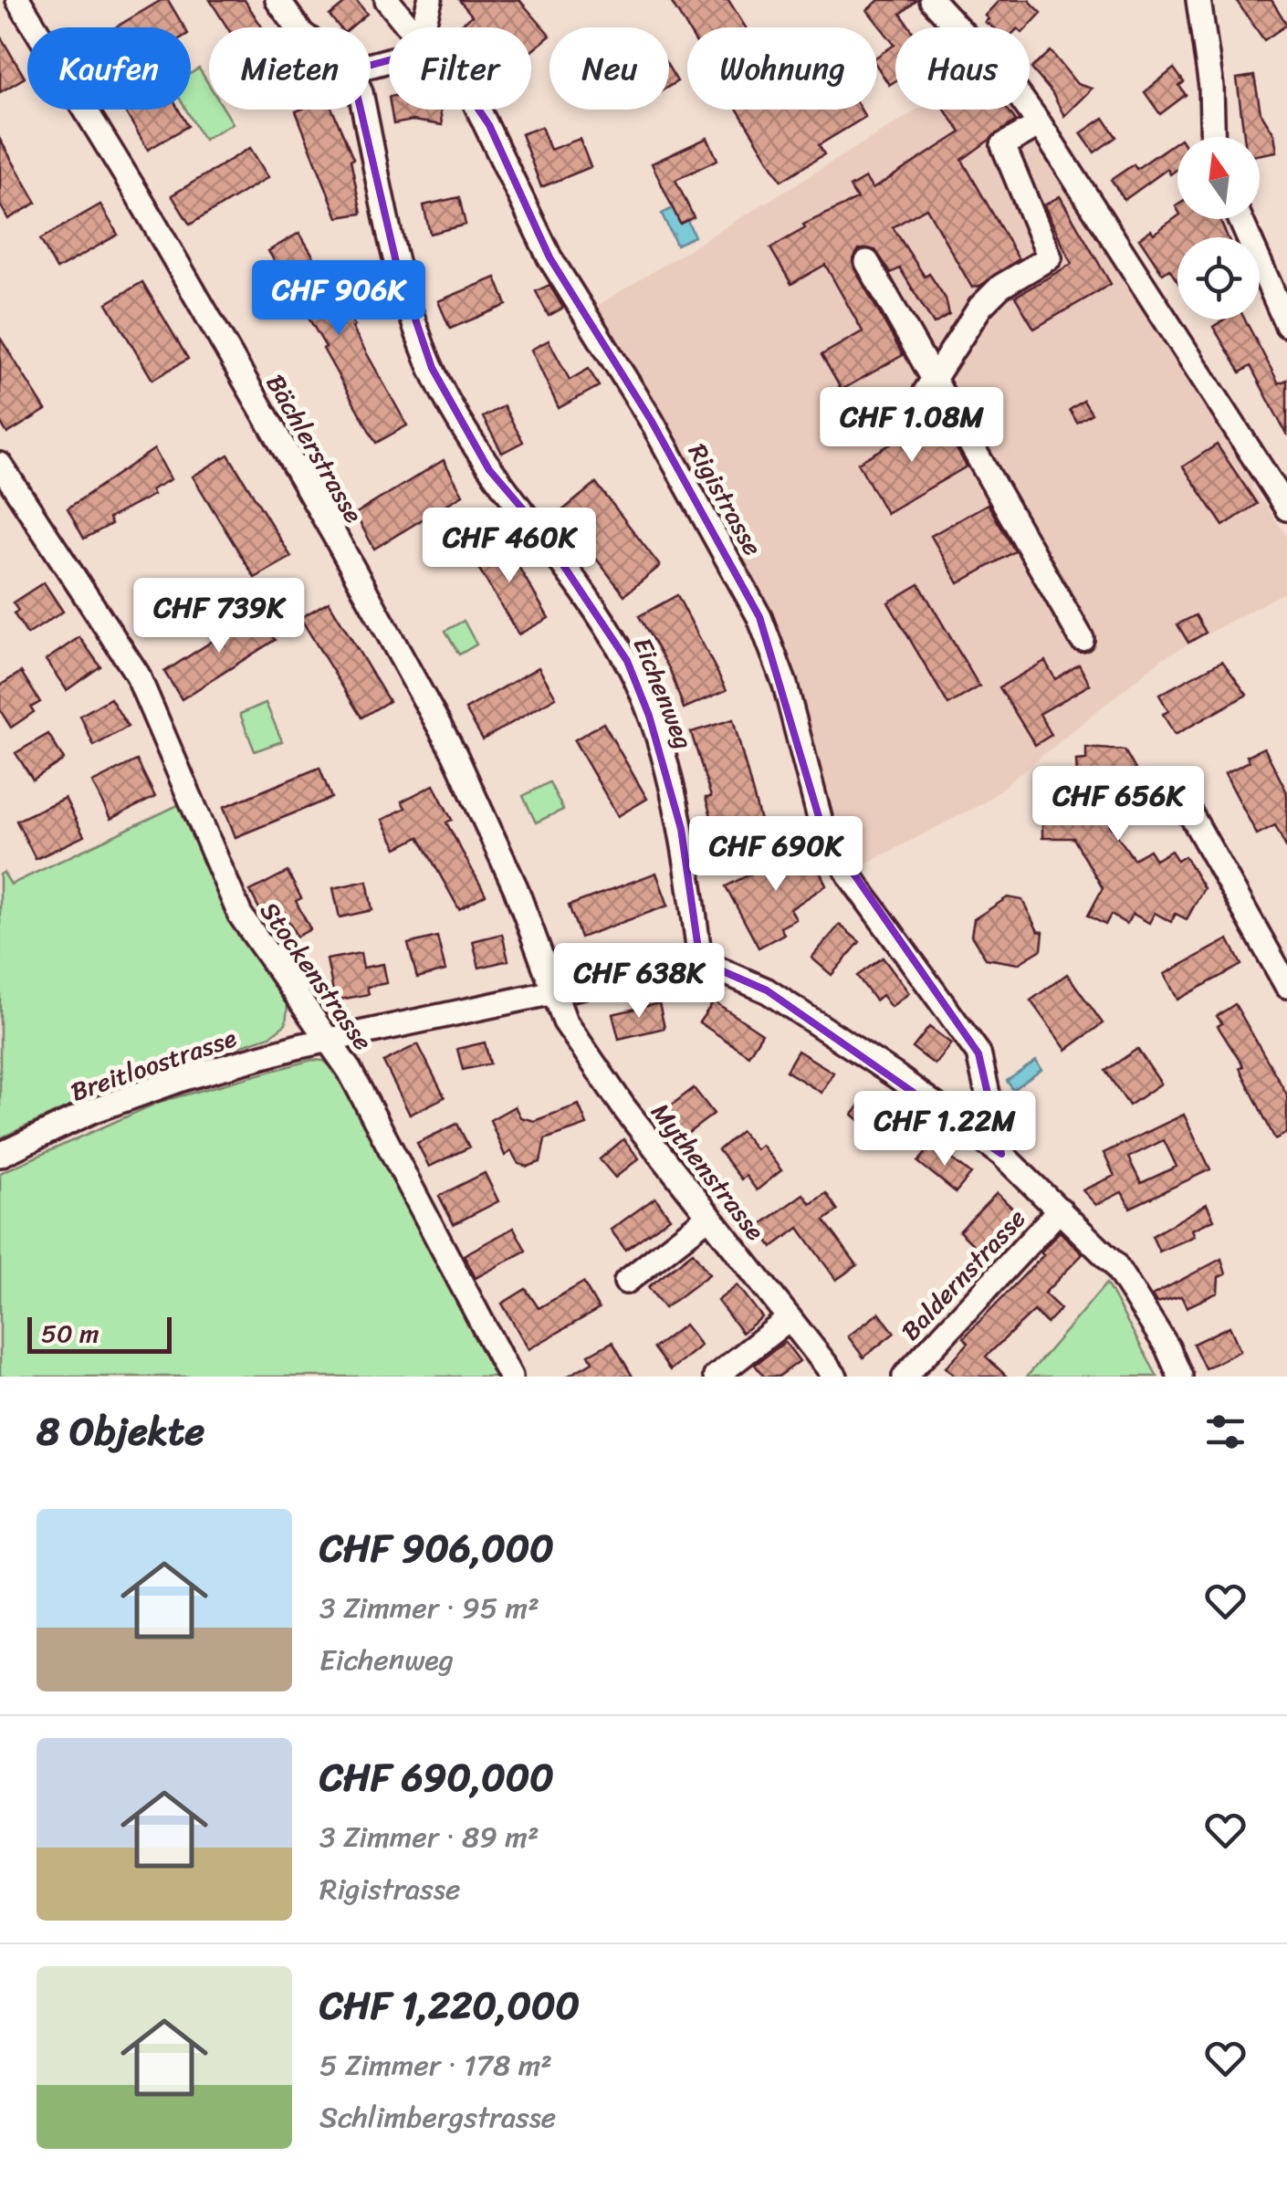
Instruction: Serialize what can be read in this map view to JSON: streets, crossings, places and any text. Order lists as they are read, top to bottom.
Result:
{
  "streets": {
    "street": [
      "Bächlerstrasse",
      "Rigistrasse",
      "Eichenweg",
      "Stockenstrasse",
      "Breitloostrasse",
      "Mythenstrasse",
      "Baldernstrasse"
    ]
  },
  "crossings": [
    ["Bächlerstrasse", "Breitloostrasse"],
    ["Bächlerstrasse", "Mythenstrasse"],
    ["Eichenweg", "Breitloostrasse"],
    ["Stockenstrasse", "Breitloostrasse"],
    ["Breitloostrasse", "Mythenstrasse"]
  ],
  "scale_bar": "50 m",
  "north": "top",
  "page": {
    "chip": [
      "Kaufen",
      "Mieten",
      "Filter",
      "Neu",
      "Wohnung",
      "Haus"
    ],
    "price": [
      "CHF 906K",
      "CHF 1.08M",
      "CHF 460K",
      "CHF 739K",
      "CHF 656K",
      "CHF 690K",
      "CHF 638K",
      "CHF 1.22M"
    ],
    "scale": "50 m",
    "heading": "8 Objekte",
    "list": [
      {
        "name": "CHF 906,000",
        "note": "3 Zimmer · 95 m² · Eichenweg"
      },
      {
        "name": "CHF 690,000",
        "note": "3 Zimmer · 89 m² · Rigistrasse"
      },
      {
        "name": "CHF 1,220,000",
        "note": "5 Zimmer · 178 m² · Schlimbergstrasse"
      }
    ]
  }
}
